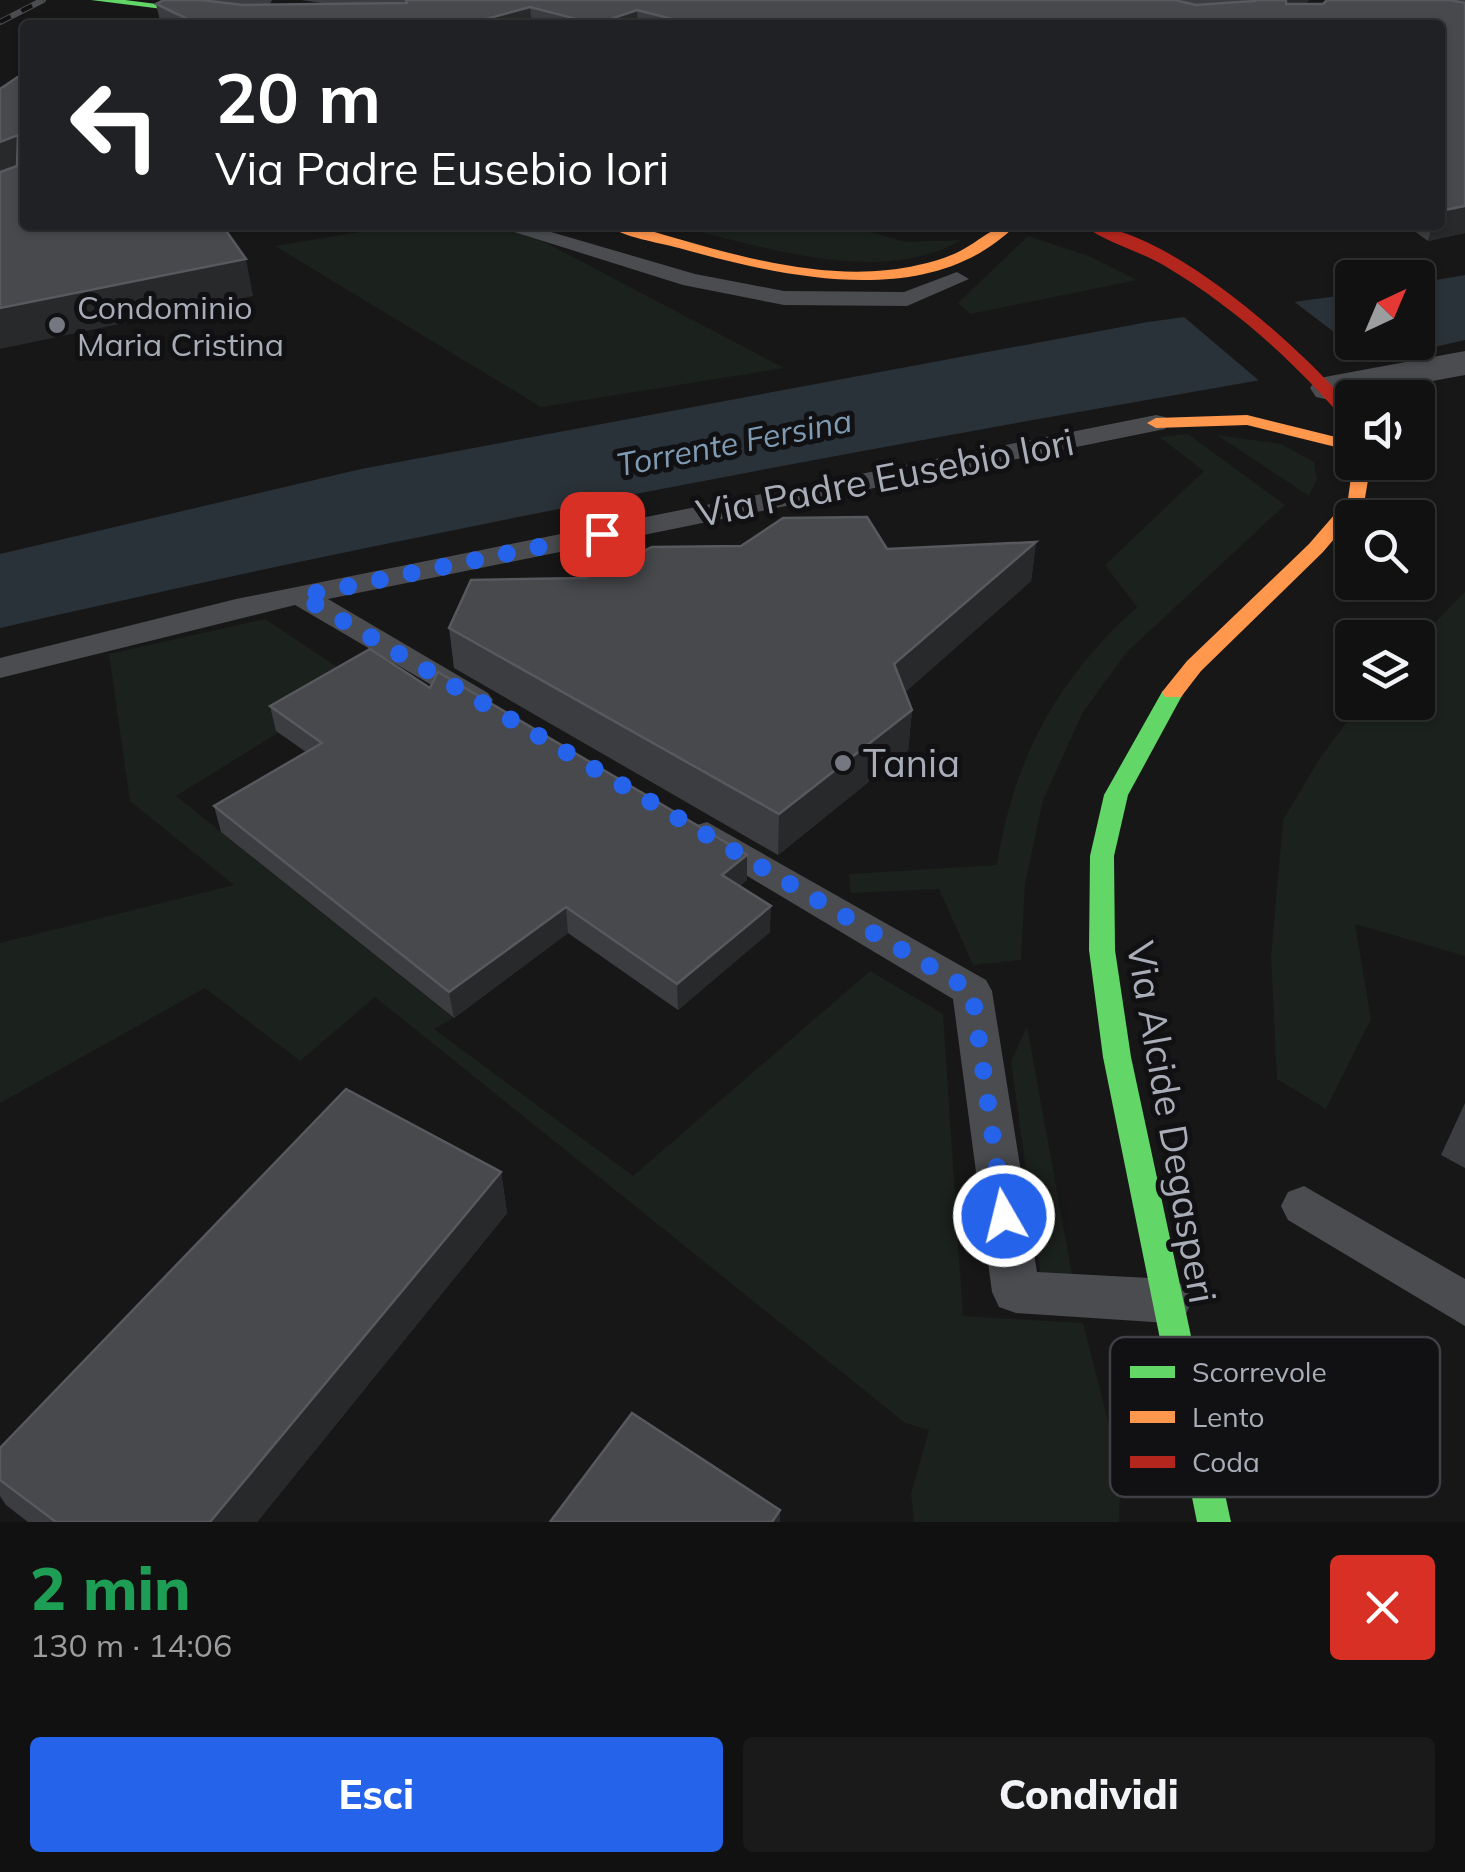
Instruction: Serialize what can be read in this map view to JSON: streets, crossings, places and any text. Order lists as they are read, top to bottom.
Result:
{
  "streets": {
    "street": ["Via Padre Eusebio Iori", "Via Alcide Degasperi"]
  },
  "water": ["Torrente Fersina"],
  "places": ["Condominio Maria Cristina", "Tania"],
  "legend": ["Scorrevole", "Lento", "Coda"],
  "north": "top right",
  "page": {
    "turn": ["20 m", "Via Padre Eusebio Iori"],
    "heading": ["2 min", "130 m · 14:06"],
    "buttons": ["Esci", "Condividi"]
  }
}
